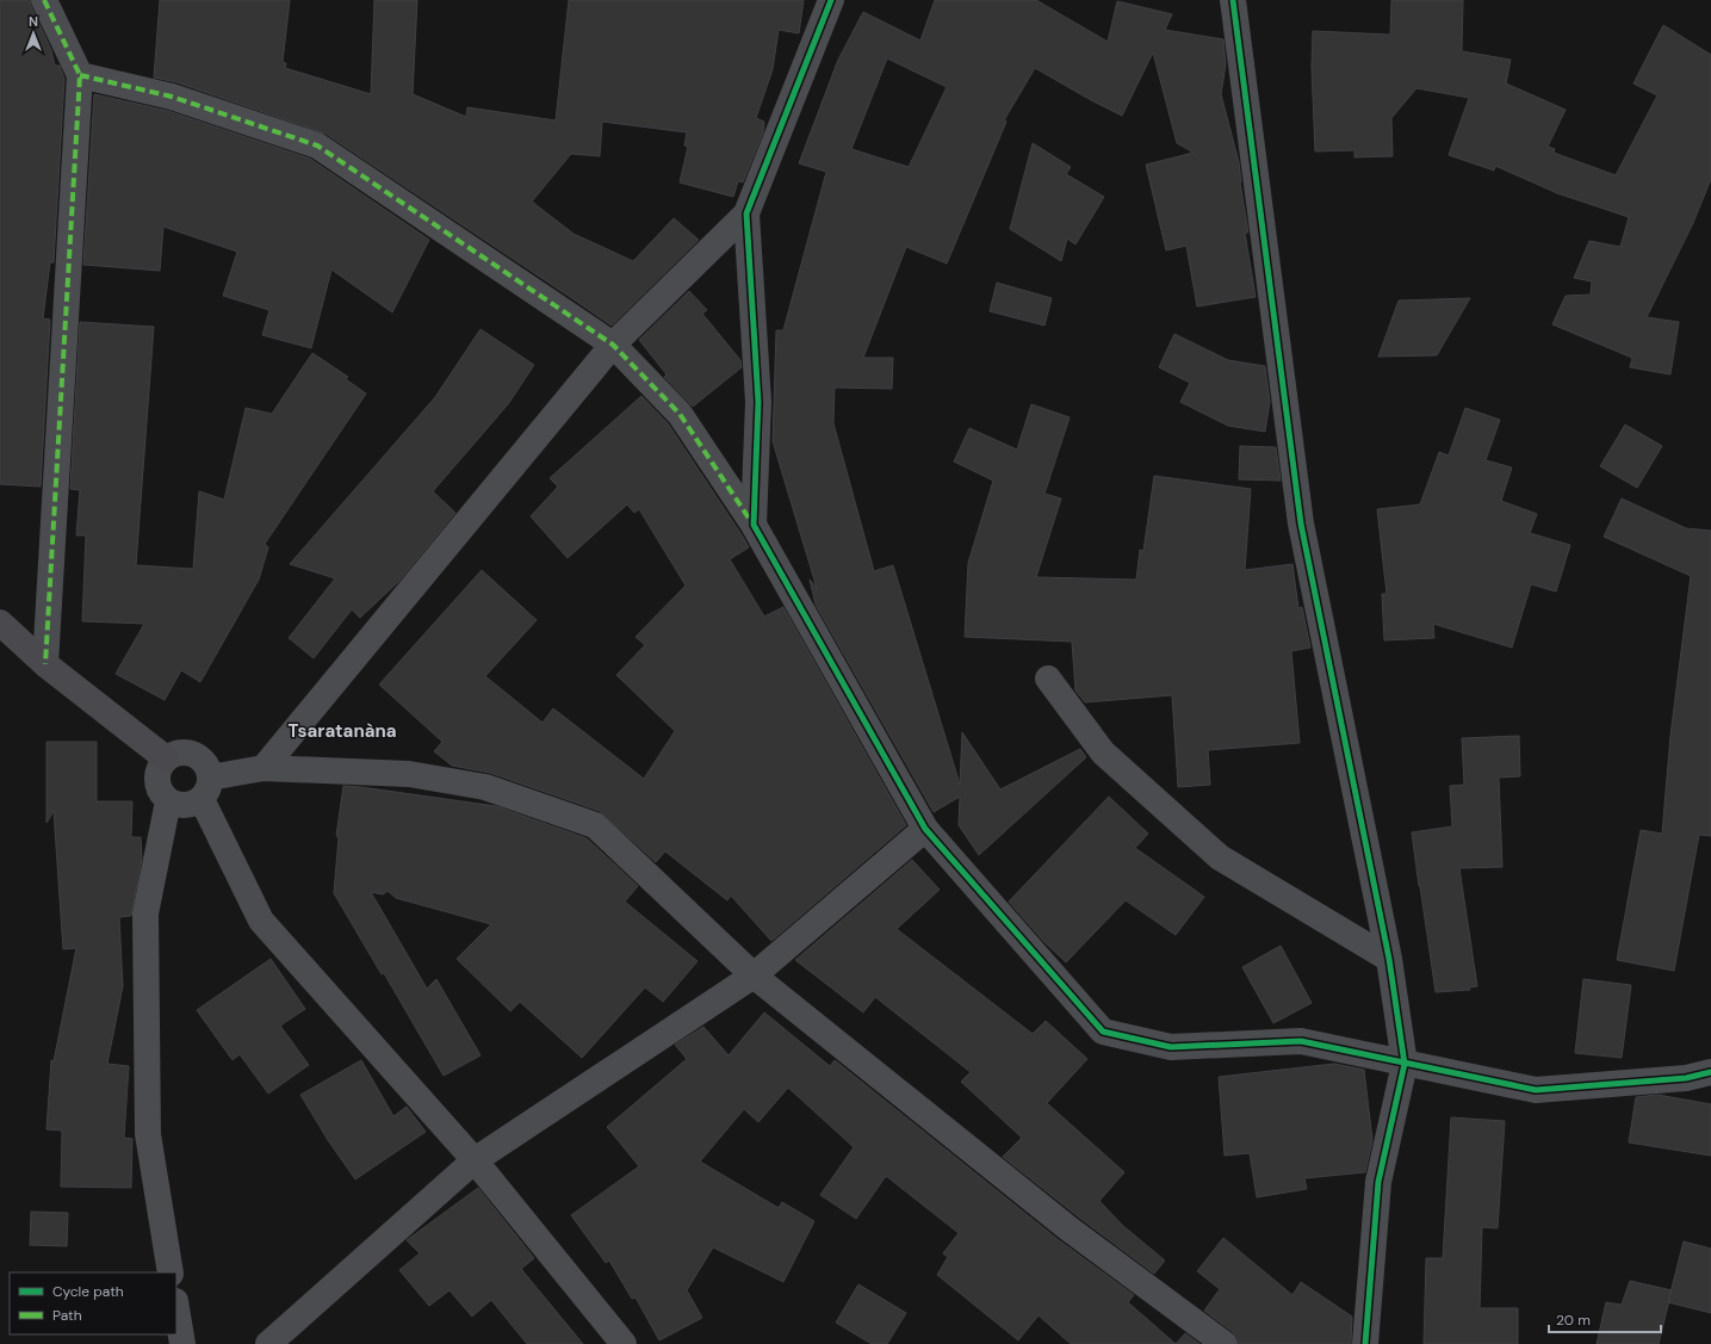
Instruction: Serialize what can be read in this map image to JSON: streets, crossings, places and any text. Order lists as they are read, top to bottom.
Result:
{
  "districts": ["Tsaratanàna"],
  "legend": ["Cycle path", "Path"],
  "scale_bar": "20 m",
  "north": "top"
}
